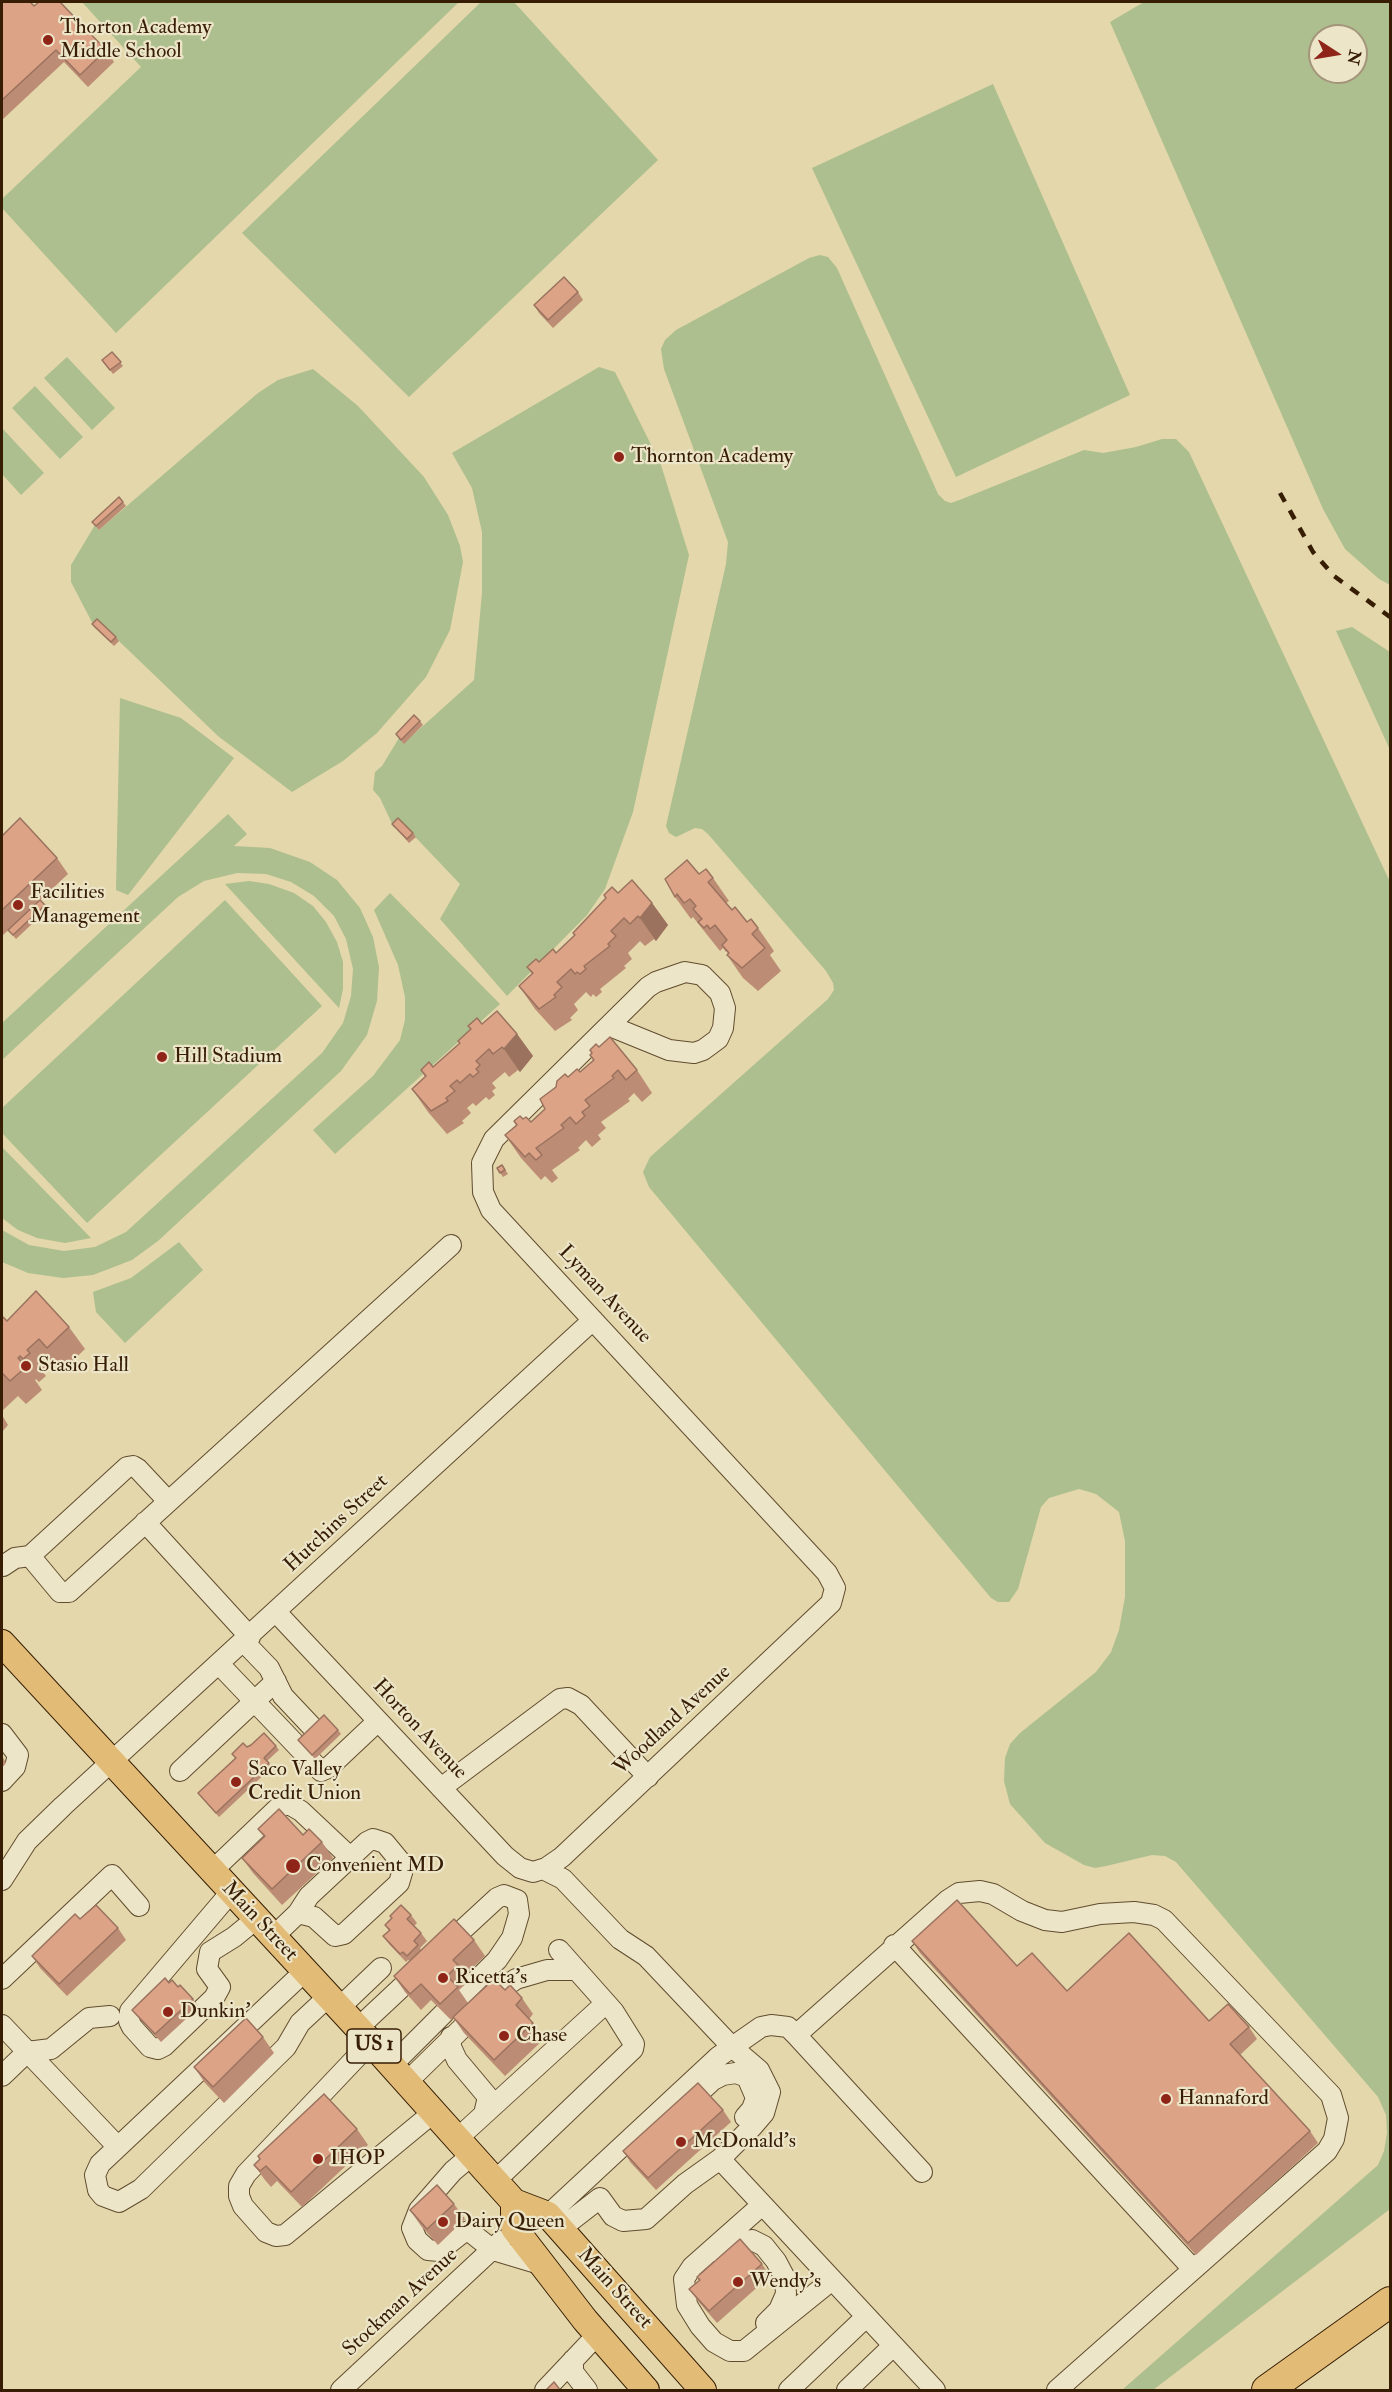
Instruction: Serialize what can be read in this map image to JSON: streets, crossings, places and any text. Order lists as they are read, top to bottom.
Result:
{
  "streets": {
    "main road": ["Main Street", "US 1"],
    "street": [
      "Lyman Avenue",
      "Hutchins Street",
      "Woodland Avenue",
      "Horton Avenue",
      "Stockman Avenue"
    ]
  },
  "crossings": [
    ["Lyman Avenue", "Hutchins Street"],
    ["Lyman Avenue", "Woodland Avenue"],
    ["Hutchins Street", "Horton Avenue"],
    ["Hutchins Street", "Main Street"],
    ["Woodland Avenue", "Horton Avenue"],
    ["Main Street", "Stockman Avenue"]
  ],
  "places": [
    "Thorton Academy Middle School",
    "Thornton Academy",
    "Facilities Management",
    "Hill Stadium",
    "Stasio Hall",
    "Saco Valley Credit Union",
    "Convenient MD",
    "Ricetta's",
    "Dunkin'",
    "Chase",
    "Hannaford",
    "McDonald's",
    "IHOP",
    "Dairy Queen",
    "Wendy's"
  ],
  "north": "right"
}
